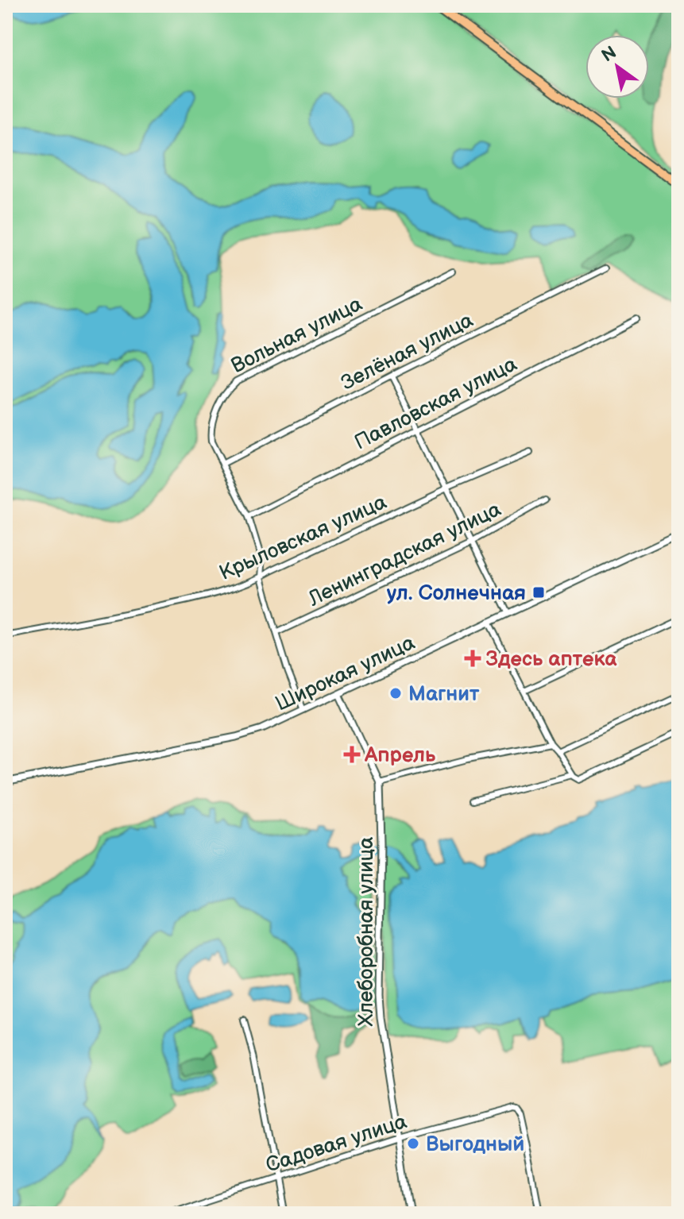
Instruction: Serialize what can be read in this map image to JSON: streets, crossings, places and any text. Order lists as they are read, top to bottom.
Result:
{
  "streets": {
    "street": [
      "Вольная улица",
      "Зелёная улица",
      "Павловская улица",
      "Крыловская улица",
      "Ленинградская улица",
      "Широкая улица",
      "Хлеборобная улица",
      "Садовая улица"
    ]
  },
  "crossings": [
    ["Вольная улица", "Зелёная улица"],
    ["Вольная улица", "Павловская улица"],
    ["Вольная улица", "Крыловская улица"],
    ["Вольная улица", "Ленинградская улица"],
    ["Вольная улица", "Широкая улица"],
    ["Широкая улица", "Хлеборобная улица"],
    ["Хлеборобная улица", "Садовая улица"]
  ],
  "places": {
    "transit": ["ул. Солнечная"],
    "health": ["Здесь аптека", "Апрель"],
    "other": ["Магнит", "Выгодный"]
  },
  "north": "top left"
}
